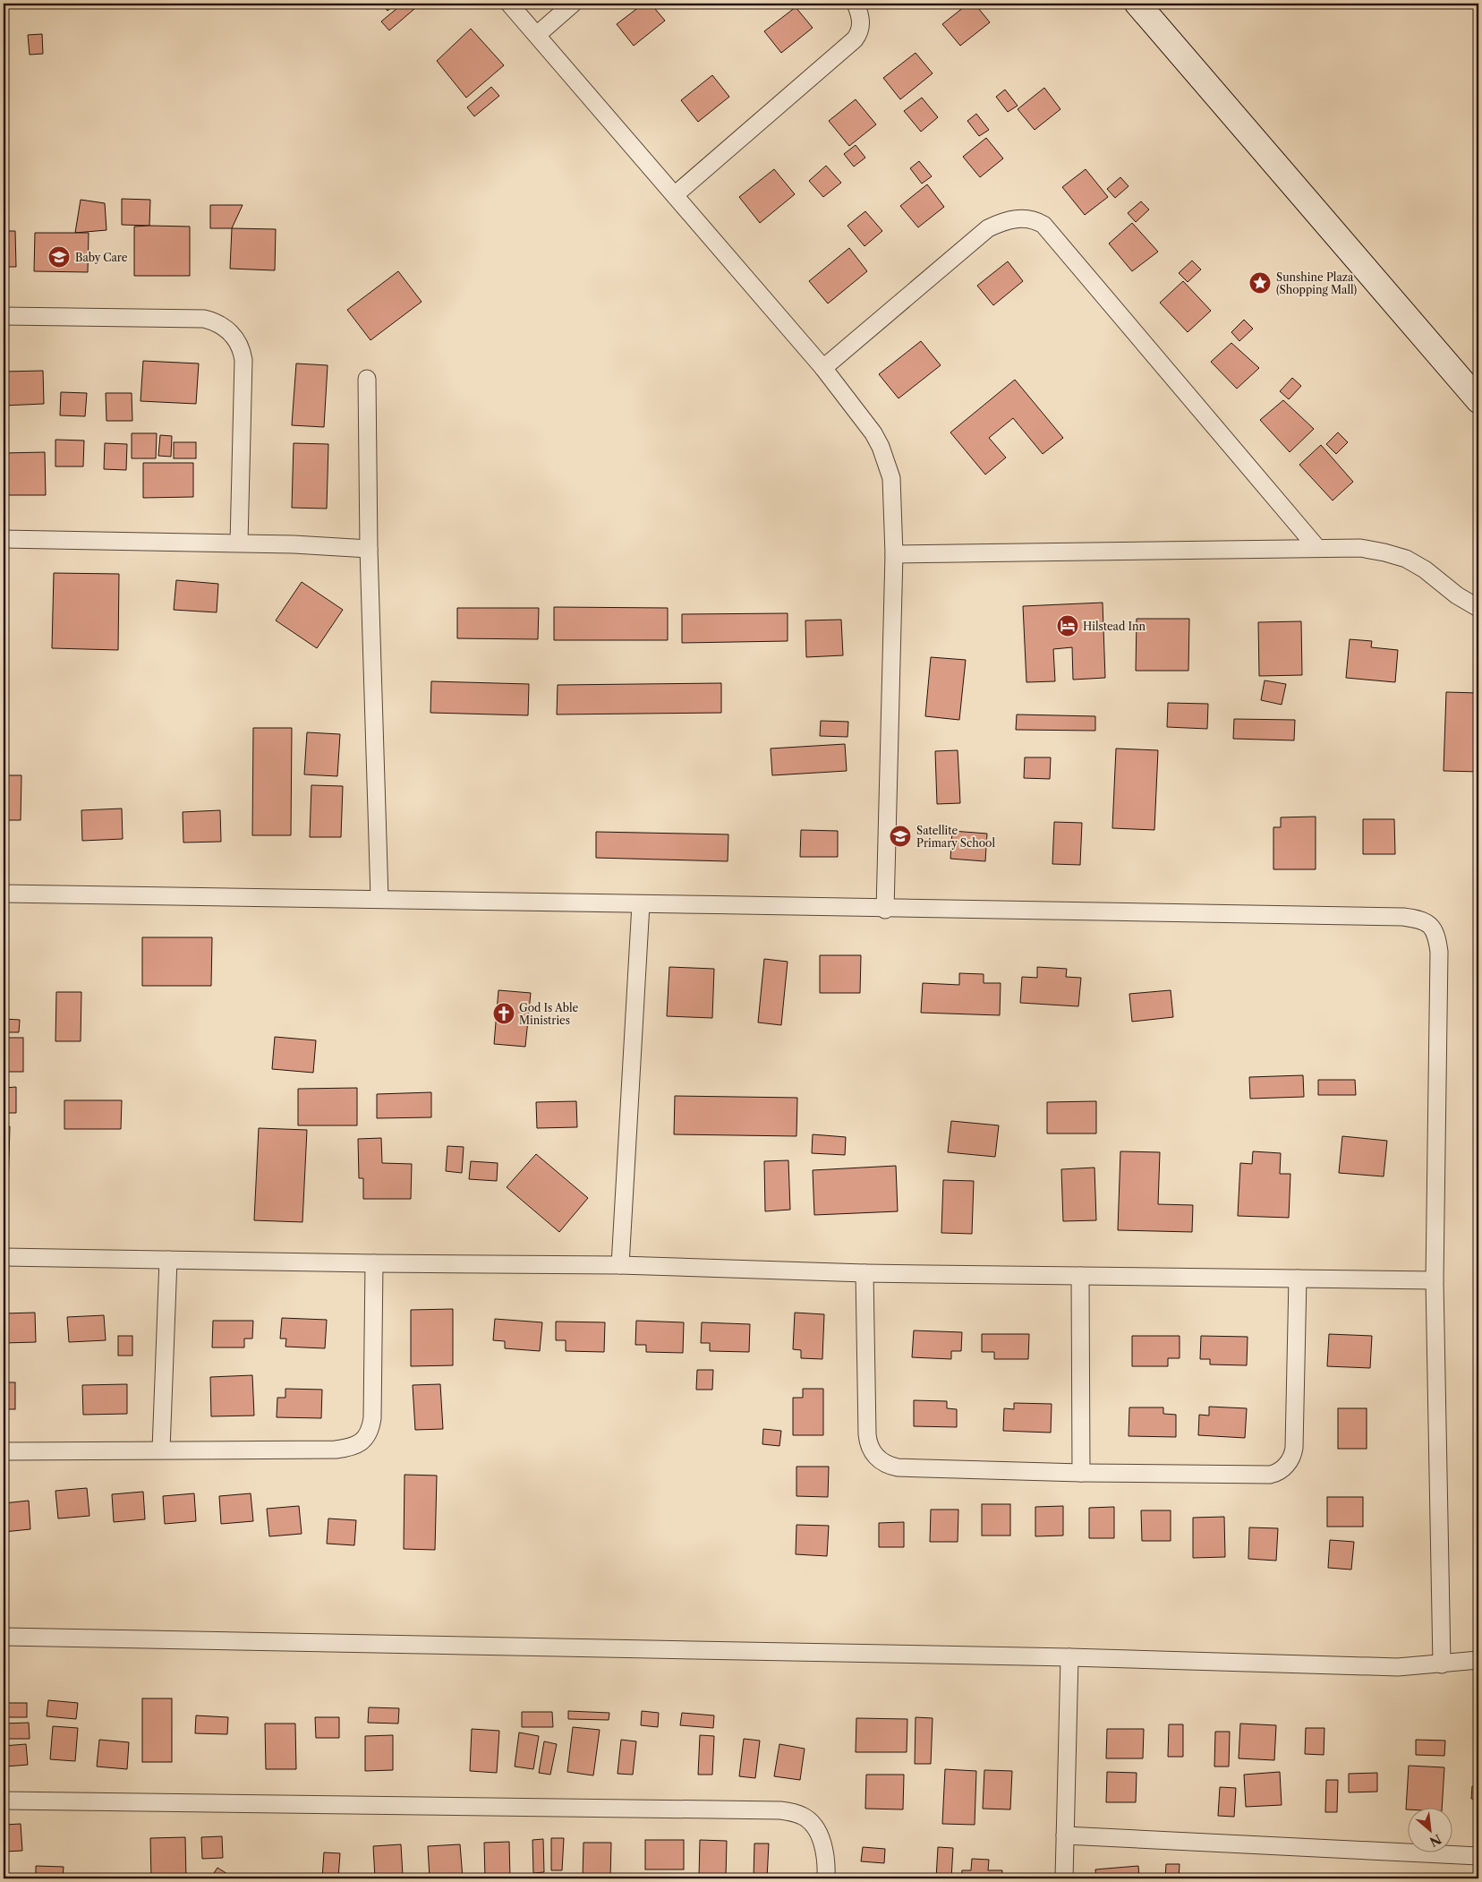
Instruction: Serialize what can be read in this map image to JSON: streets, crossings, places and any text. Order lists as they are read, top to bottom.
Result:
{
  "places": {
    "school or university": ["Baby Care", "Satellite Primary School"],
    "place": ["Sunshine Plaza (Shopping Mall)"],
    "hotel": ["Hilstead Inn"],
    "church": ["God Is Able Ministries"]
  },
  "north": "bottom right"
}
